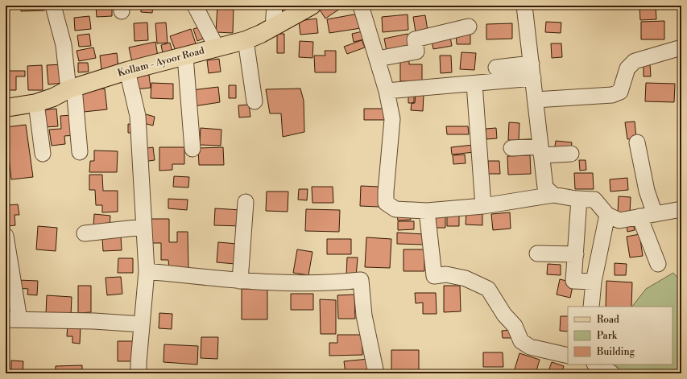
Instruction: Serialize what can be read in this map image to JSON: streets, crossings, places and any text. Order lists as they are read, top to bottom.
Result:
{
  "streets": {
    "main road": ["Kollam - Ayoor Road"]
  },
  "legend": ["Road", "Park", "Building"]
}
